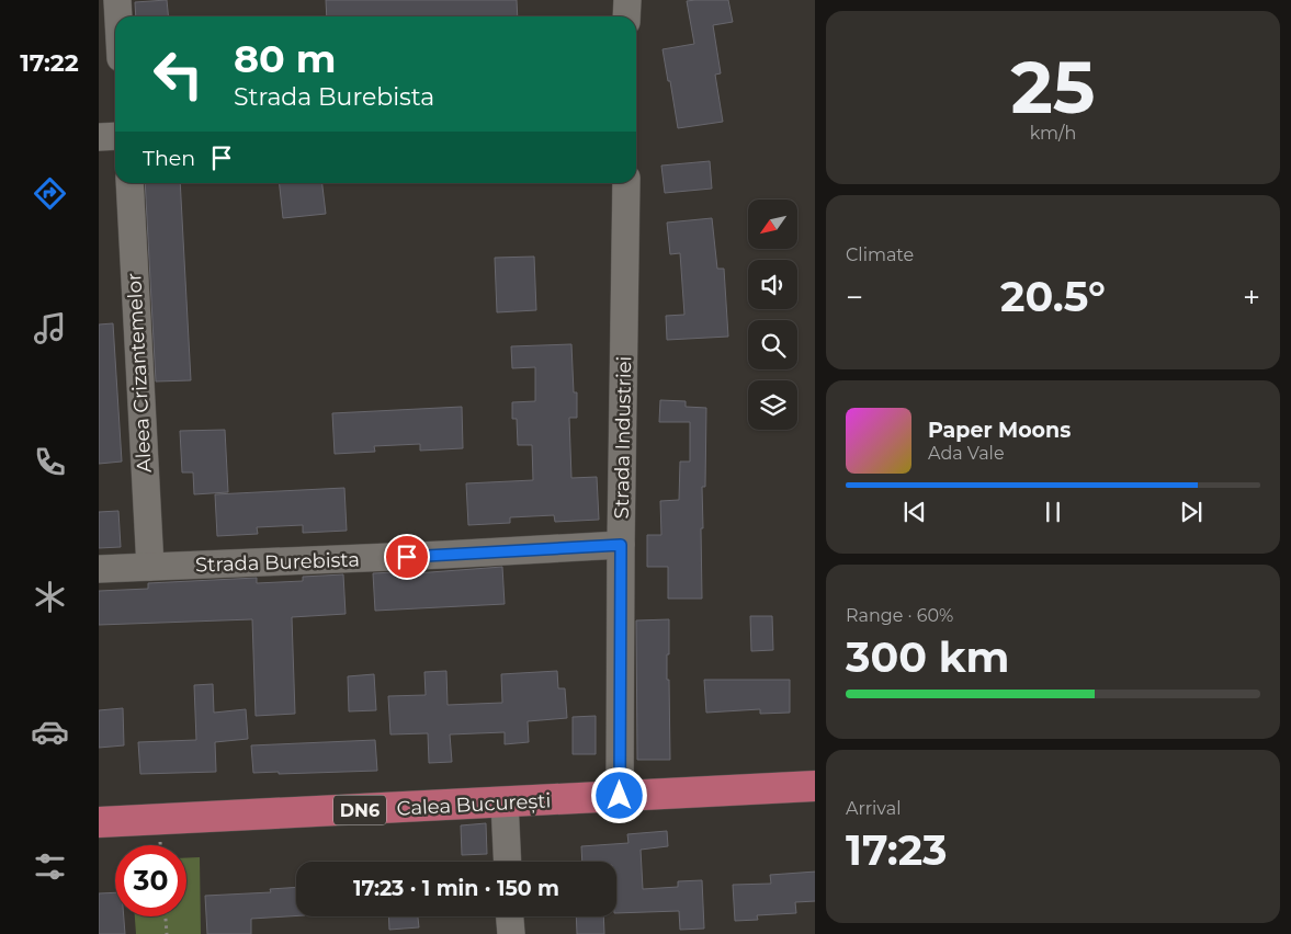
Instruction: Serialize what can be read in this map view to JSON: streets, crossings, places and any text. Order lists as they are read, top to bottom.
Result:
{
  "streets": {
    "main road": ["Calea București", "DN6"],
    "street": ["Aleea Crizantemelor", "Strada Industriei", "Strada Burebista"]
  },
  "crossings": [
    ["Aleea Crizantemelor", "Strada Burebista"],
    ["Strada Industriei", "Strada Burebista"],
    ["Strada Industriei", "Calea București"]
  ],
  "north": "bottom left",
  "page": {
    "tabs": "17:22",
    "tile": [
      ["25", "km/h"],
      "Climate",
      ["Range · 60%", "300 km"],
      ["Arrival", "17:23"]
    ],
    "turn": ["80 m", "Strada Burebista"],
    "then": "Then",
    "heat": ["−", "20.5°", "+"],
    "song": ["Paper Moons", "Ada Vale"],
    "limit": "30",
    "trip": "17:23 · 1 min · 150 m"
  }
}
